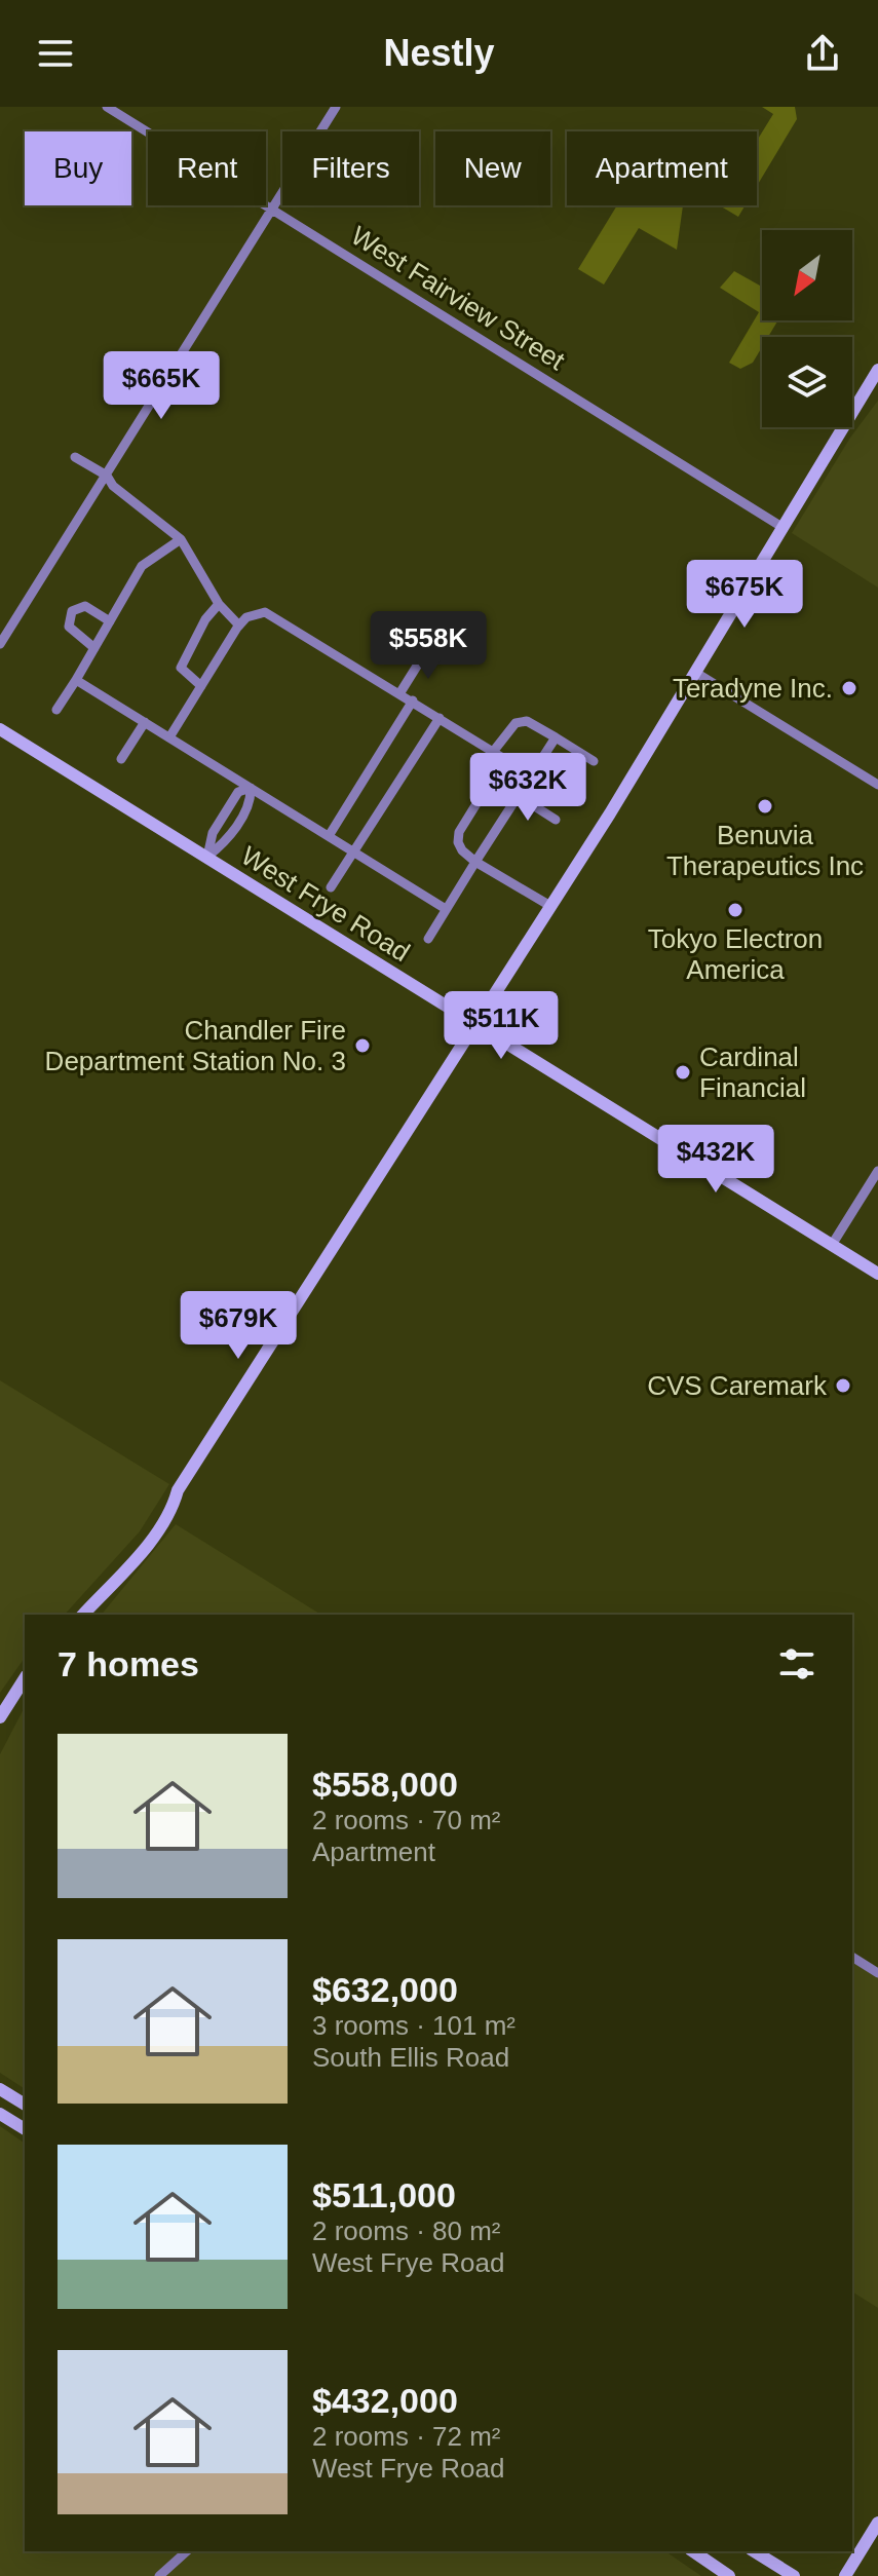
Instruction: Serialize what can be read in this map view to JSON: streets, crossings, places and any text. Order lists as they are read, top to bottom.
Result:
{
  "streets": {
    "street": ["West Fairview Street", "West Frye Road"]
  },
  "places": [
    "Teradyne Inc.",
    "Benuvia Therapeutics Inc",
    "Tokyo Electron America",
    "Chandler Fire Department Station No. 3",
    "Cardinal Financial",
    "CVS Caremark"
  ],
  "north": "bottom left",
  "page": {
    "header": "Nestly",
    "chip": [
      "Buy",
      "Rent",
      "Filters",
      "New",
      "Apartment"
    ],
    "price": [
      "$665K",
      "$675K",
      "$558K",
      "$632K",
      "$511K",
      "$432K",
      "$679K"
    ],
    "heading": "7 homes",
    "list": [
      {
        "name": "$558,000",
        "note": "2 rooms · 70 m² · Apartment"
      },
      {
        "name": "$632,000",
        "note": "3 rooms · 101 m² · South Ellis Road"
      },
      {
        "name": "$511,000",
        "note": "2 rooms · 80 m² · West Frye Road"
      },
      {
        "name": "$432,000",
        "note": "2 rooms · 72 m² · West Frye Road"
      }
    ]
  }
}
